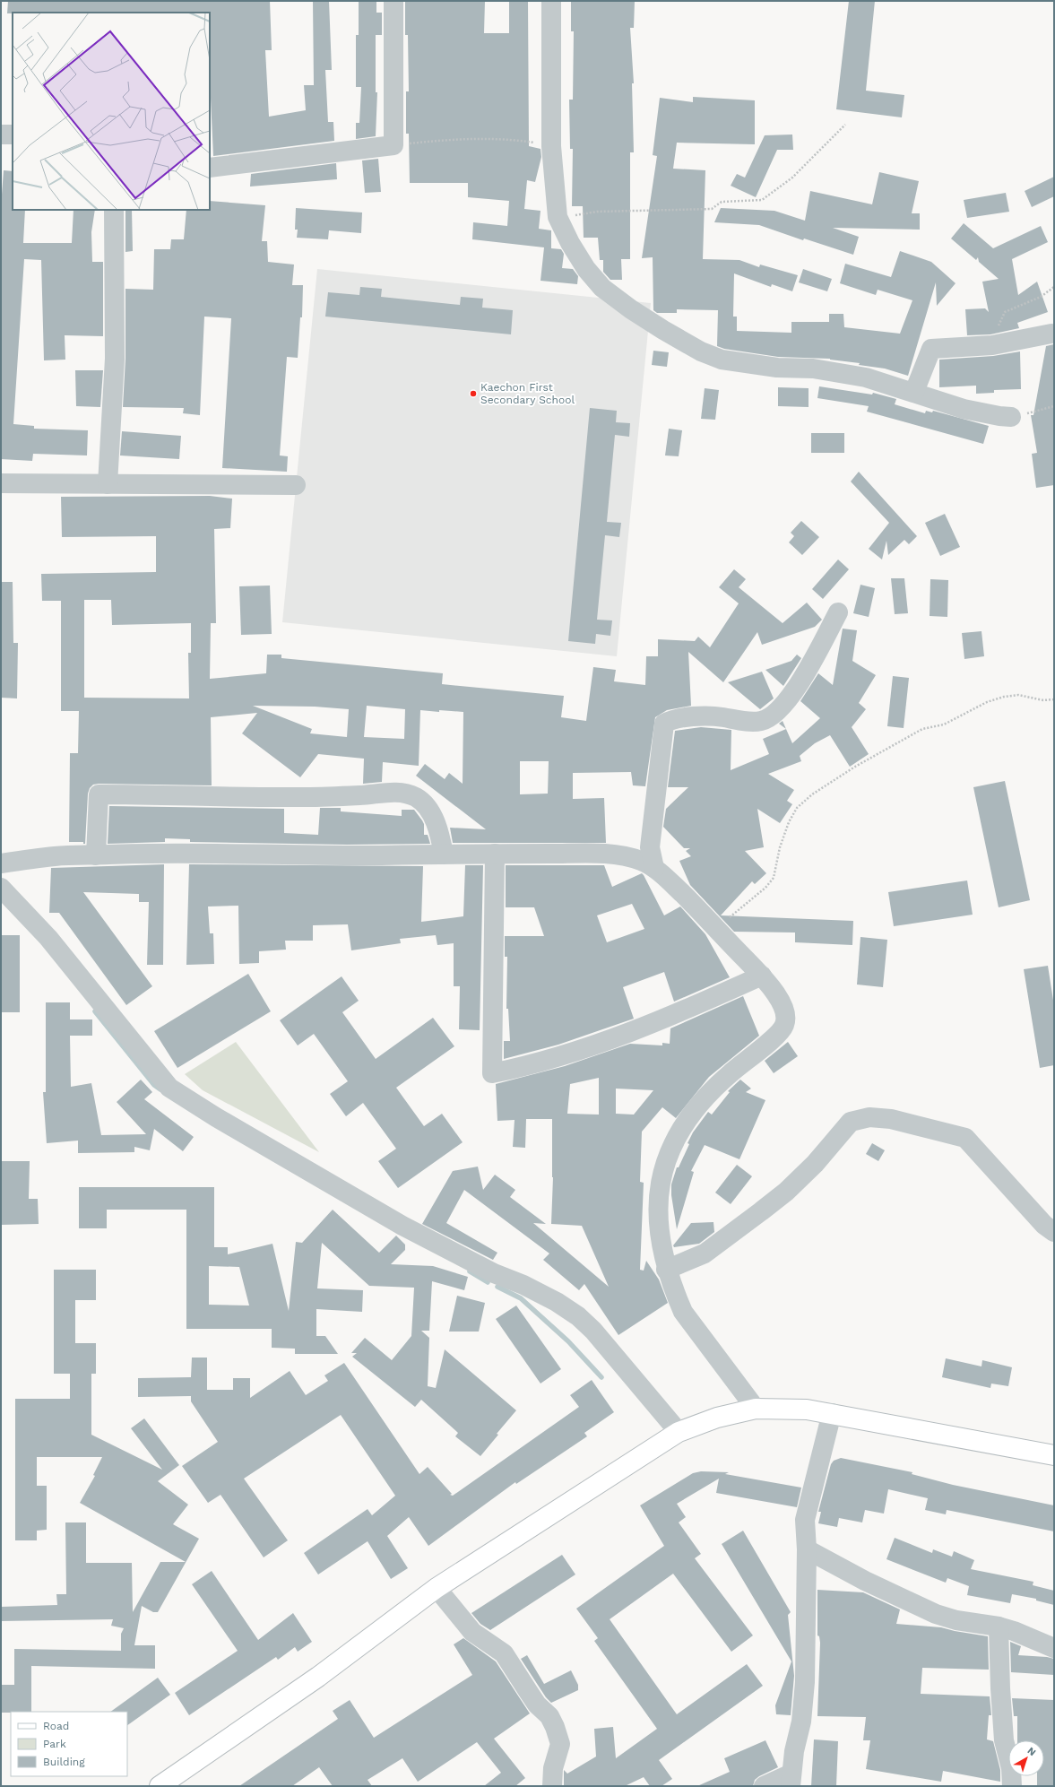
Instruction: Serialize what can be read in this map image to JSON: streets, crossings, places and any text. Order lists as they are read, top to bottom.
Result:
{
  "places": ["Kaechon First Secondary School"],
  "legend": ["Road", "Park", "Building"],
  "north": "top right"
}
